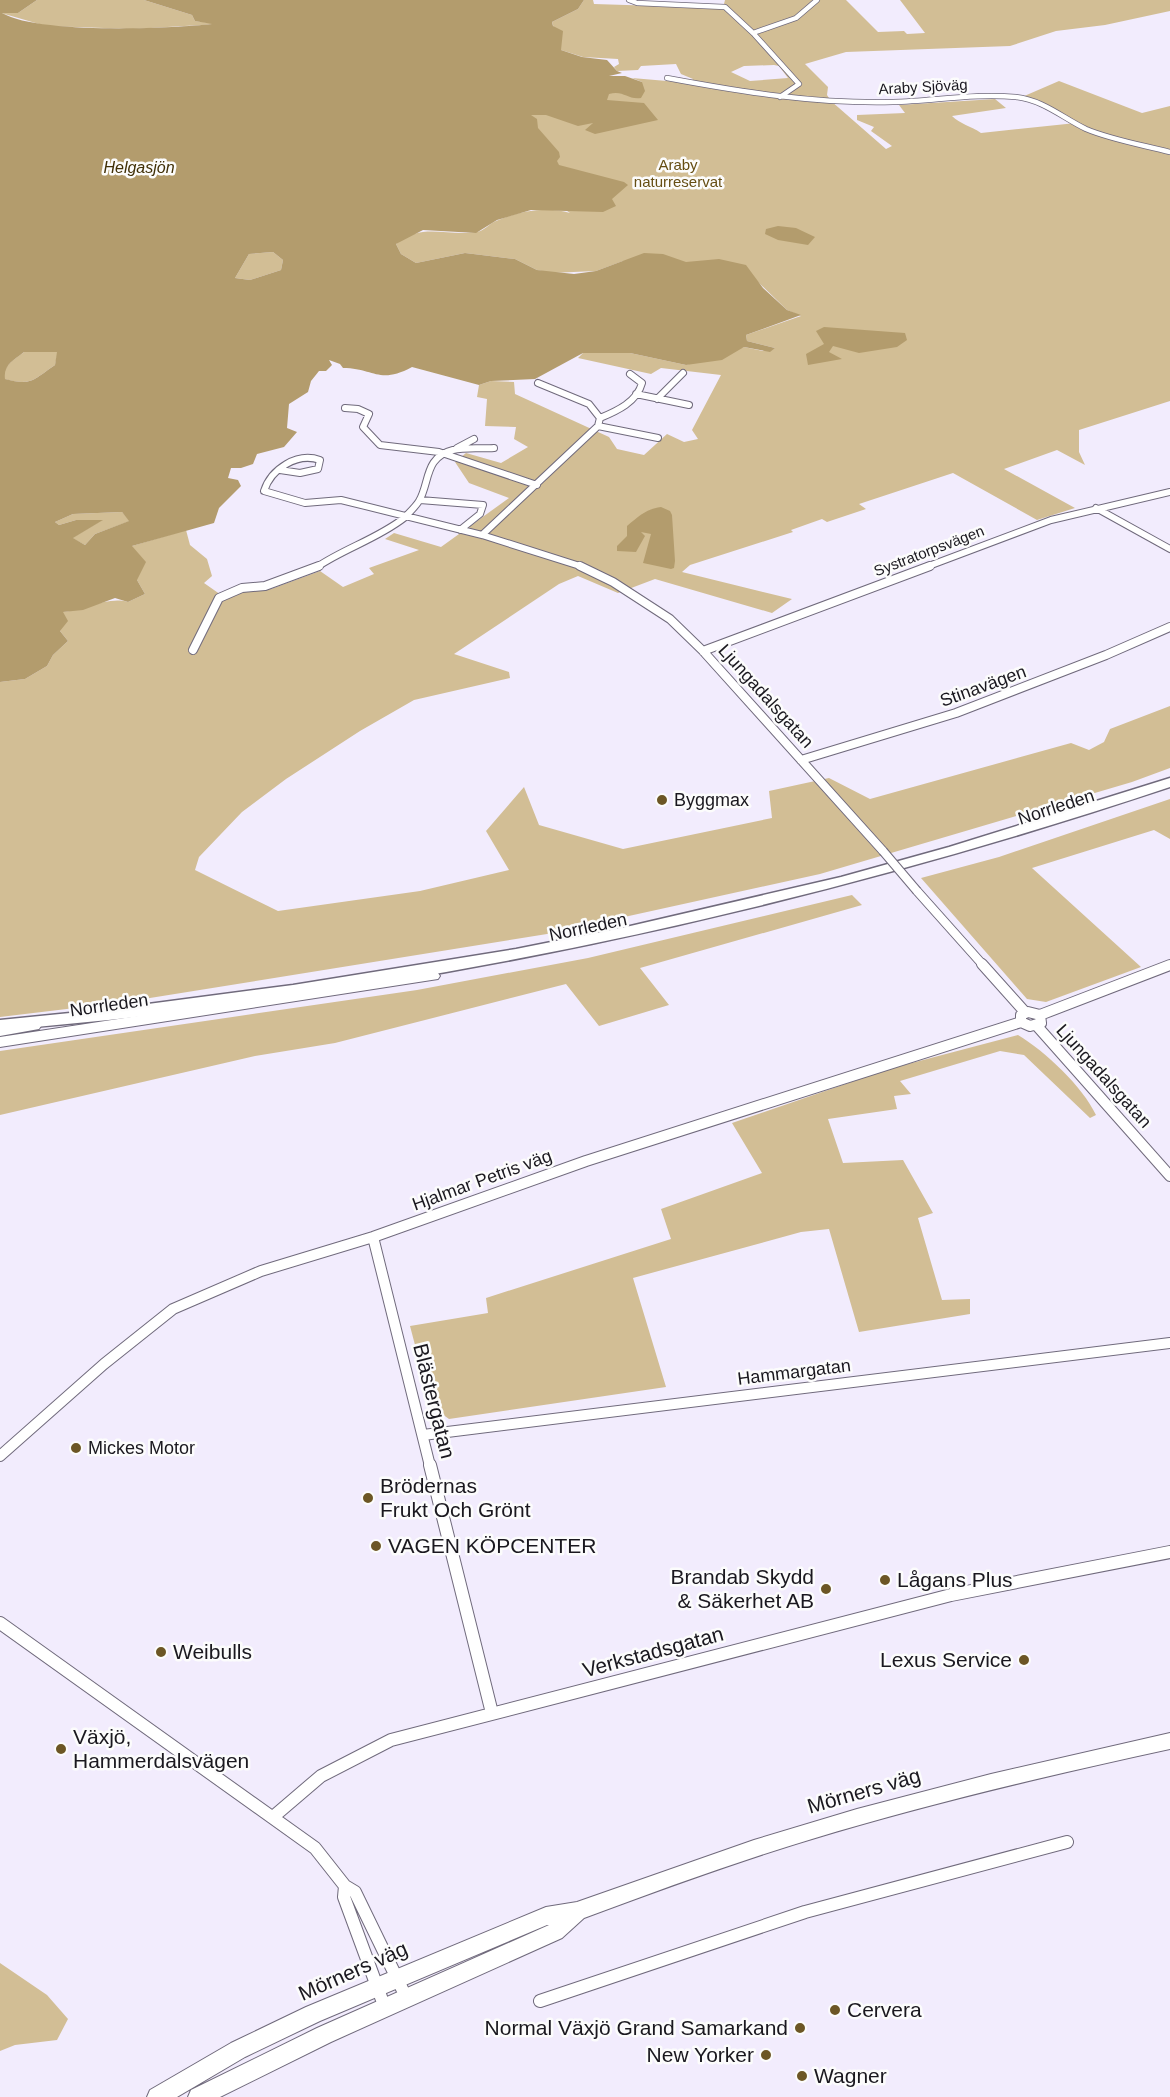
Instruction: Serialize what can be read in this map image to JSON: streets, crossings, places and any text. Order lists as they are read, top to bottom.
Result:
{
  "streets": {
    "highway": ["Norrleden"],
    "main road": ["Mörners väg"],
    "street": [
      "Araby Sjöväg",
      "Systratorpsvägen",
      "Stinavägen",
      "Ljungadalsgatan",
      "Hjalmar Petris väg",
      "Hammargatan",
      "Blästergatan",
      "Verkstadsgatan"
    ]
  },
  "crossings": [
    ["Systratorpsvägen", "Ljungadalsgatan"],
    ["Stinavägen", "Ljungadalsgatan"],
    ["Ljungadalsgatan", "Hjalmar Petris väg"],
    ["Hjalmar Petris väg", "Blästergatan"],
    ["Hammargatan", "Blästergatan"],
    ["Blästergatan", "Verkstadsgatan"]
  ],
  "water": ["Helgasjön"],
  "parks": ["Araby naturreservat"],
  "places": [
    "Byggmax",
    "Mickes Motor",
    "Brödernas Frukt Och Grönt",
    "VAGEN KÖPCENTER",
    "Lågans Plus",
    "Brandab Skydd & Säkerhet AB",
    "Weibulls",
    "Lexus Service",
    "Växjö, Hammerdalsvägen",
    "Cervera",
    "Normal Växjö Grand Samarkand",
    "New Yorker",
    "Wagner"
  ]
}
